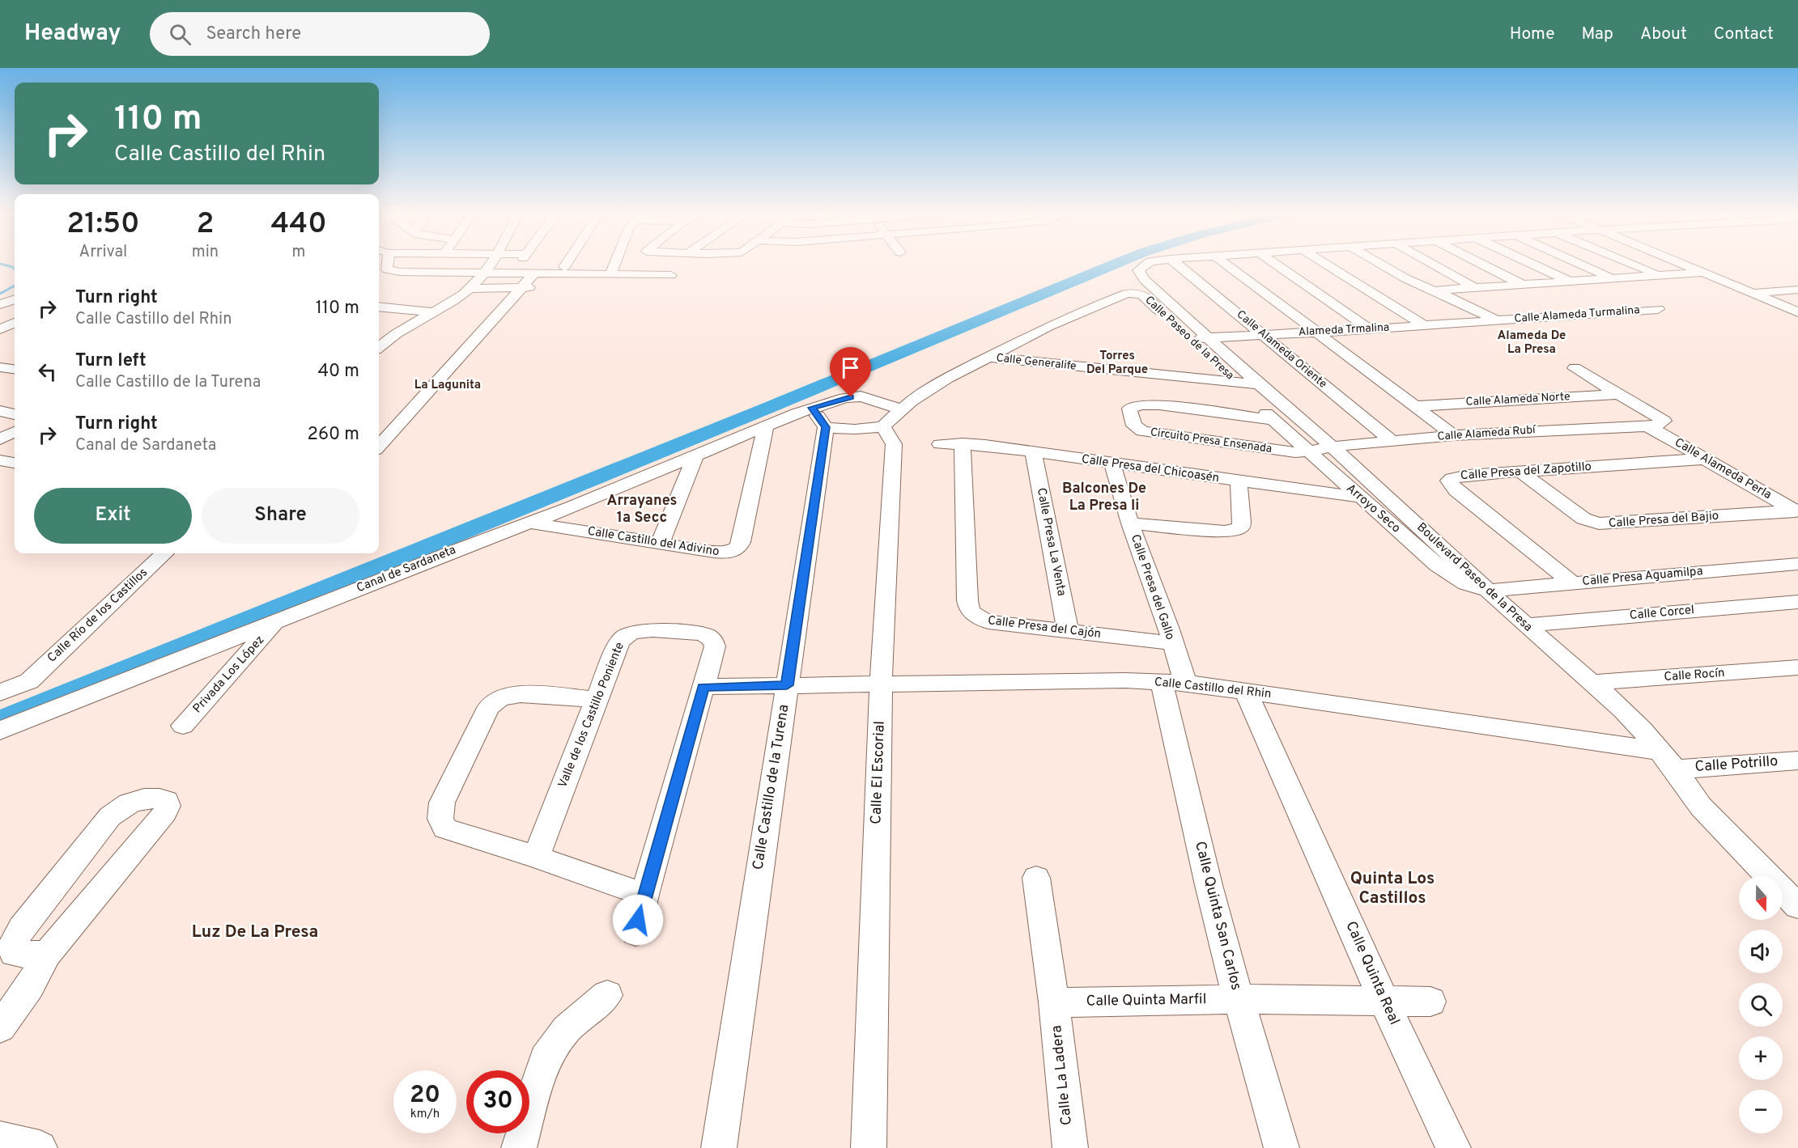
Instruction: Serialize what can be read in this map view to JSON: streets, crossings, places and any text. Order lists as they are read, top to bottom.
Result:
{
  "streets": {
    "street": [
      "Calle Alameda Turmalina",
      "Alameda Trmalina",
      "Calle Paseo de la Presa",
      "Calle Alameda Oriente",
      "Calle Generalife",
      "Calle Alameda Norte",
      "Calle Alameda Rubí",
      "Circuito Presa Ensenada",
      "Calle Presa del Chicoasén",
      "Calle Alameda Perla",
      "Calle Presa del Zapotillo",
      "Arroyo Seco",
      "Calle Presa del Bajio",
      "Calle Castillo del Adivino",
      "Calle Presa La Venta",
      "Canal de Sardaneta",
      "Calle Presa Aguamilpa",
      "Boulevard Paseo de la Presa",
      "Calle Presa del Gallo",
      "Calle Corcel",
      "Calle Río de los Castillos",
      "Calle Presa del Cajón",
      "Privada Los López",
      "Calle Rocín",
      "Calle Castillo del Rhin",
      "Valle de los Castillo Poniente",
      "Calle Potrillo",
      "Calle El Escorial",
      "Calle Castillo de la Turena",
      "Calle Quinta San Carlos",
      "Calle Quinta Real",
      "Calle Quinta Marfil",
      "Calle La Ladera"
    ]
  },
  "crossings": [
    ["Calle Alameda Turmalina", "Alameda Trmalina"],
    ["Alameda Trmalina", "Calle Paseo de la Presa"],
    ["Alameda Trmalina", "Calle Alameda Oriente"],
    ["Alameda Trmalina", "Boulevard Paseo de la Presa"],
    ["Calle Paseo de la Presa", "Calle Generalife"],
    ["Calle Alameda Oriente", "Calle Alameda Rubí"],
    ["Calle Generalife", "Boulevard Paseo de la Presa"],
    ["Calle Alameda Norte", "Calle Alameda Rubí"],
    ["Calle Alameda Rubí", "Circuito Presa Ensenada"],
    ["Calle Alameda Rubí", "Calle Alameda Perla"],
    ["Calle Alameda Rubí", "Arroyo Seco"],
    ["Calle Alameda Rubí", "Boulevard Paseo de la Presa"],
    ["Circuito Presa Ensenada", "Arroyo Seco"],
    ["Calle Presa del Chicoasén", "Arroyo Seco"],
    ["Calle Presa del Chicoasén", "Calle Presa La Venta"],
    ["Calle Presa del Chicoasén", "Calle Presa del Gallo"],
    ["Calle Presa del Chicoasén", "Calle Presa del Cajón"],
    ["Calle Alameda Perla", "Calle Presa del Zapotillo"],
    ["Calle Alameda Perla", "Calle Presa del Bajio"],
    ["Calle Presa del Zapotillo", "Calle Presa del Bajio"],
    ["Calle Presa del Zapotillo", "Calle Presa Aguamilpa"],
    ["Arroyo Seco", "Calle Presa Aguamilpa"],
    ["Arroyo Seco", "Boulevard Paseo de la Presa"],
    ["Calle Castillo del Adivino", "Canal de Sardaneta"],
    ["Calle Presa La Venta", "Calle Presa del Cajón"],
    ["Canal de Sardaneta", "Privada Los López"],
    ["Canal de Sardaneta", "Calle El Escorial"],
    ["Canal de Sardaneta", "Calle Castillo de la Turena"],
    ["Calle Presa Aguamilpa", "Boulevard Paseo de la Presa"],
    ["Boulevard Paseo de la Presa", "Calle Corcel"],
    ["Boulevard Paseo de la Presa", "Calle Rocín"],
    ["Boulevard Paseo de la Presa", "Calle Castillo del Rhin"],
    ["Boulevard Paseo de la Presa", "Calle Potrillo"],
    ["Calle Presa del Gallo", "Calle Presa del Cajón"],
    ["Calle Presa del Gallo", "Calle Castillo del Rhin"],
    ["Calle Presa del Gallo", "Calle Quinta San Carlos"],
    ["Calle Castillo del Rhin", "Valle de los Castillo Poniente"],
    ["Calle Castillo del Rhin", "Calle El Escorial"],
    ["Calle Castillo del Rhin", "Calle Castillo de la Turena"],
    ["Calle Castillo del Rhin", "Calle Quinta San Carlos"],
    ["Calle Castillo del Rhin", "Calle Quinta Real"],
    ["Calle Quinta San Carlos", "Calle Quinta Marfil"],
    ["Calle Quinta Real", "Calle Quinta Marfil"],
    ["Calle Quinta Marfil", "Calle La Ladera"]
  ],
  "districts": [
    "Alameda De La Presa",
    "Torres Del Parque",
    "La Lagunita",
    "Balcones De La Presa Ii",
    "Arrayanes 1a Secc",
    "Quinta Los Castillos",
    "Luz De La Presa"
  ],
  "north": "bottom",
  "page": {
    "header": "Headway",
    "search": "Search here",
    "nav": [
      "Home",
      "Map",
      "About",
      "Contact"
    ],
    "turn": ["110 m", "Calle Castillo del Rhin"],
    "eta": [
      "21:50",
      "Arrival",
      "2",
      "min",
      "440",
      "m"
    ],
    "list": [
      {
        "name": "Turn right",
        "note": "Calle Castillo del Rhin",
        "value": "110 m"
      },
      {
        "name": "Turn left",
        "note": "Calle Castillo de la Turena",
        "value": "40 m"
      },
      {
        "name": "Turn right",
        "note": "Canal de Sardaneta",
        "value": "260 m"
      }
    ],
    "buttons": ["Exit", "Share"],
    "map_buttons": ["+", "−"],
    "speed": "20 km/h",
    "limit": "30"
  }
}
